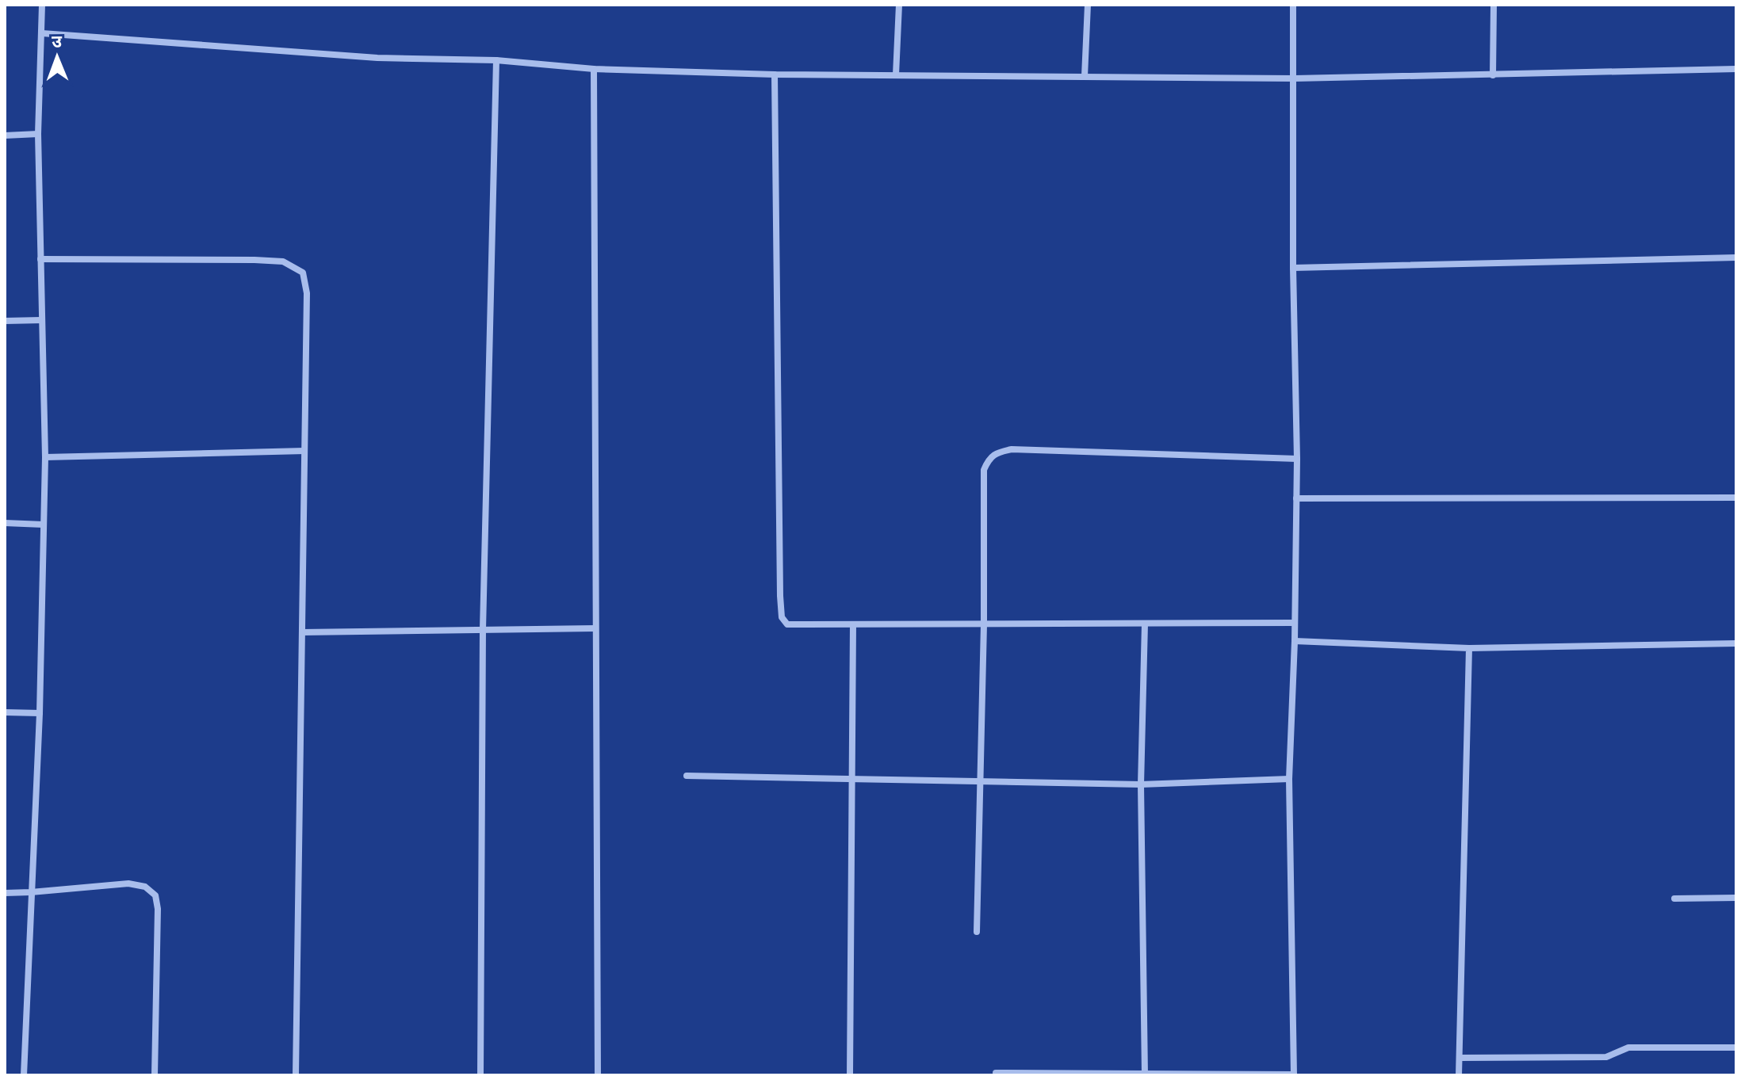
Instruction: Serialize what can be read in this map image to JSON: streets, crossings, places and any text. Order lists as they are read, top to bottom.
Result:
{
  "north": "top"
}
